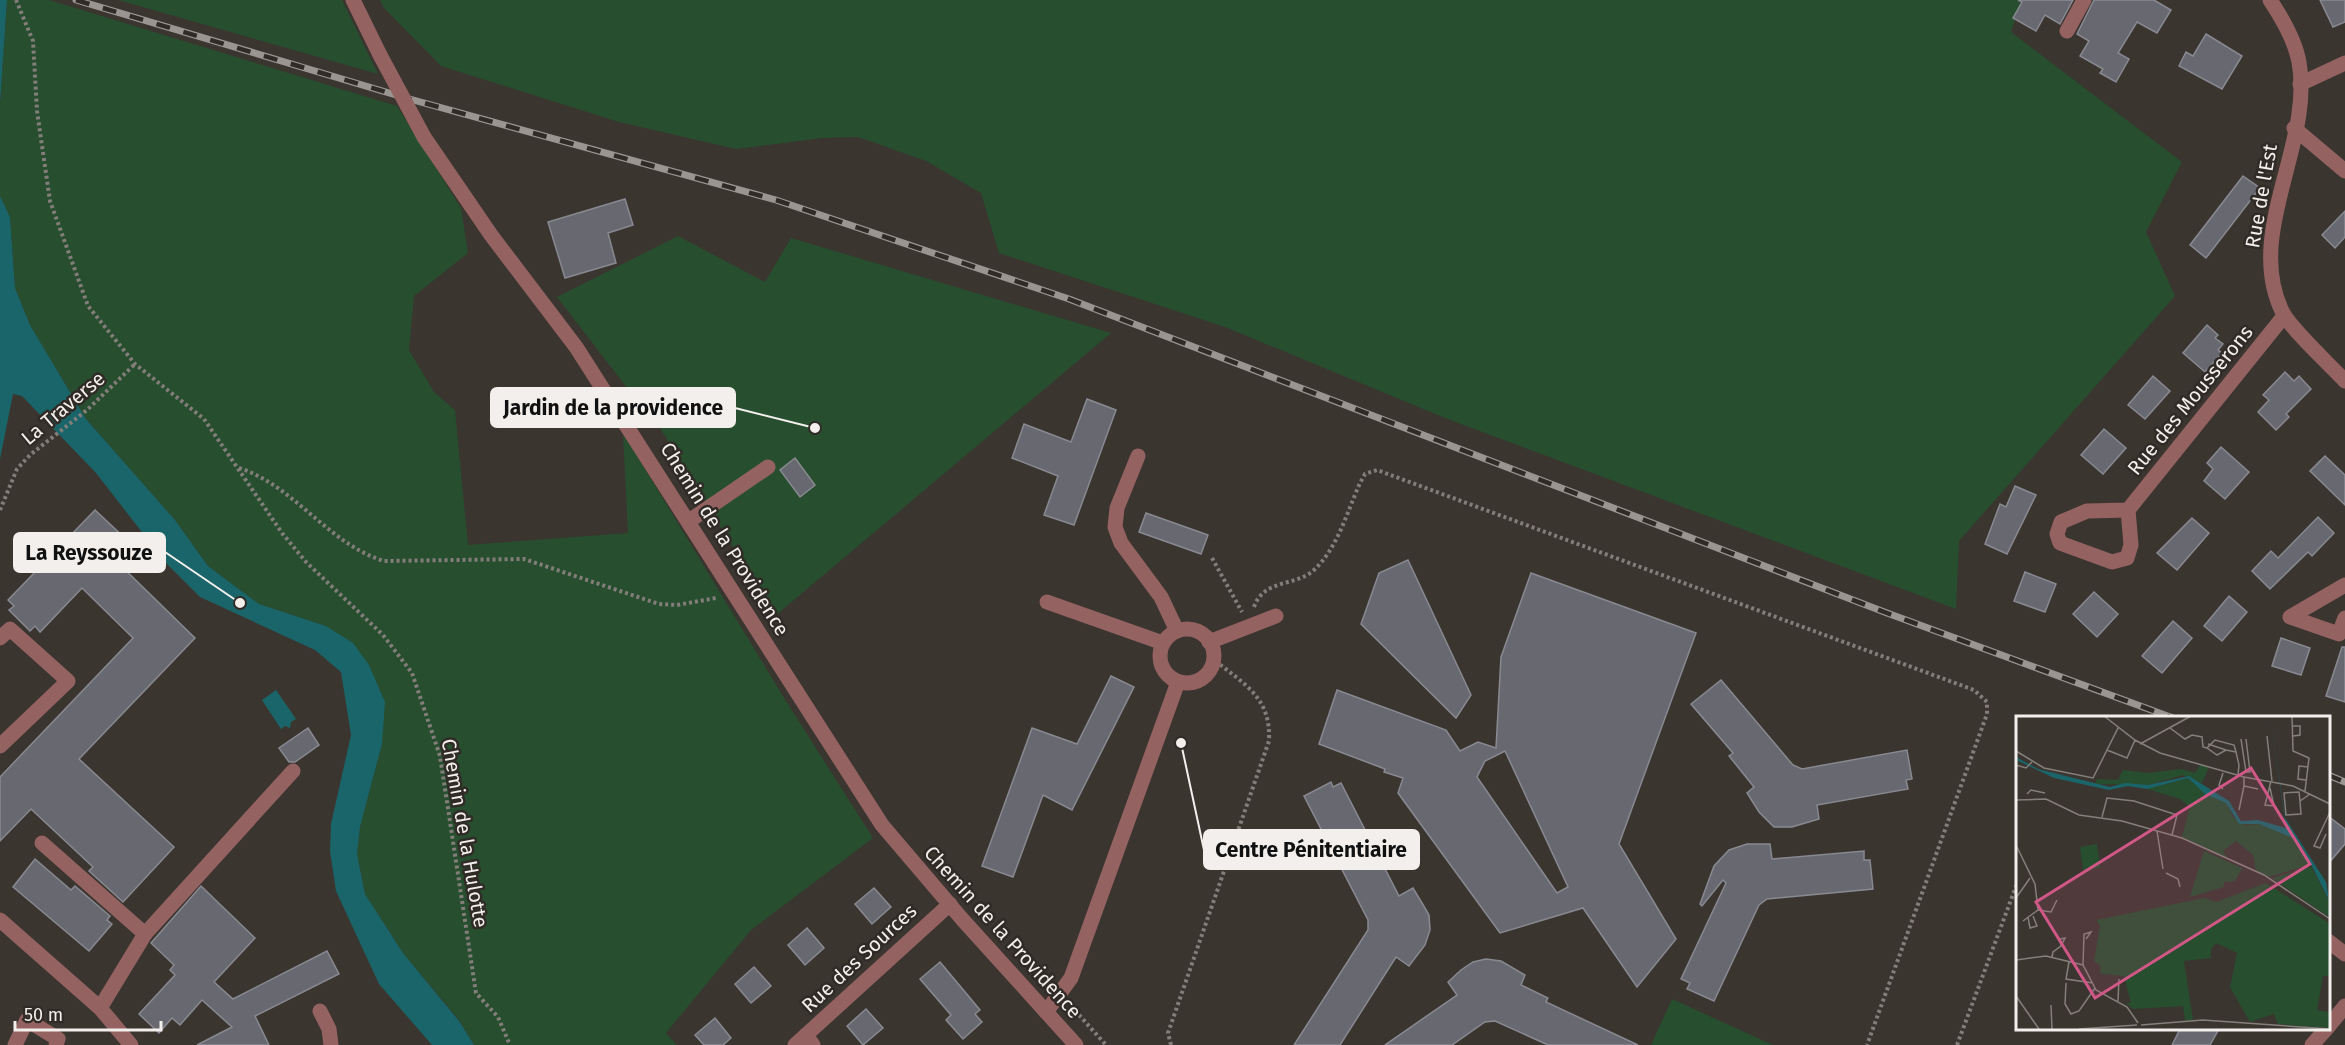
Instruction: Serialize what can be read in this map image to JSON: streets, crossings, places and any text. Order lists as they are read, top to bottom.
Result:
{
  "streets": {
    "street": [
      "Rue de l'Est",
      "Rue des Mousserons",
      "Chemin de la Providence",
      "Rue des Sources"
    ],
    "path": ["La Traverse", "Chemin de la Hulotte"]
  },
  "crossings": [
    ["Rue de l'Est", "Rue des Mousserons"],
    ["La Traverse", "Chemin de la Hulotte"],
    ["Chemin de la Providence", "Rue des Sources"]
  ],
  "places": ["Jardin de la providence", "La Reyssouze", "Centre Pénitentiaire"],
  "scale_bar": "50 m"
}
